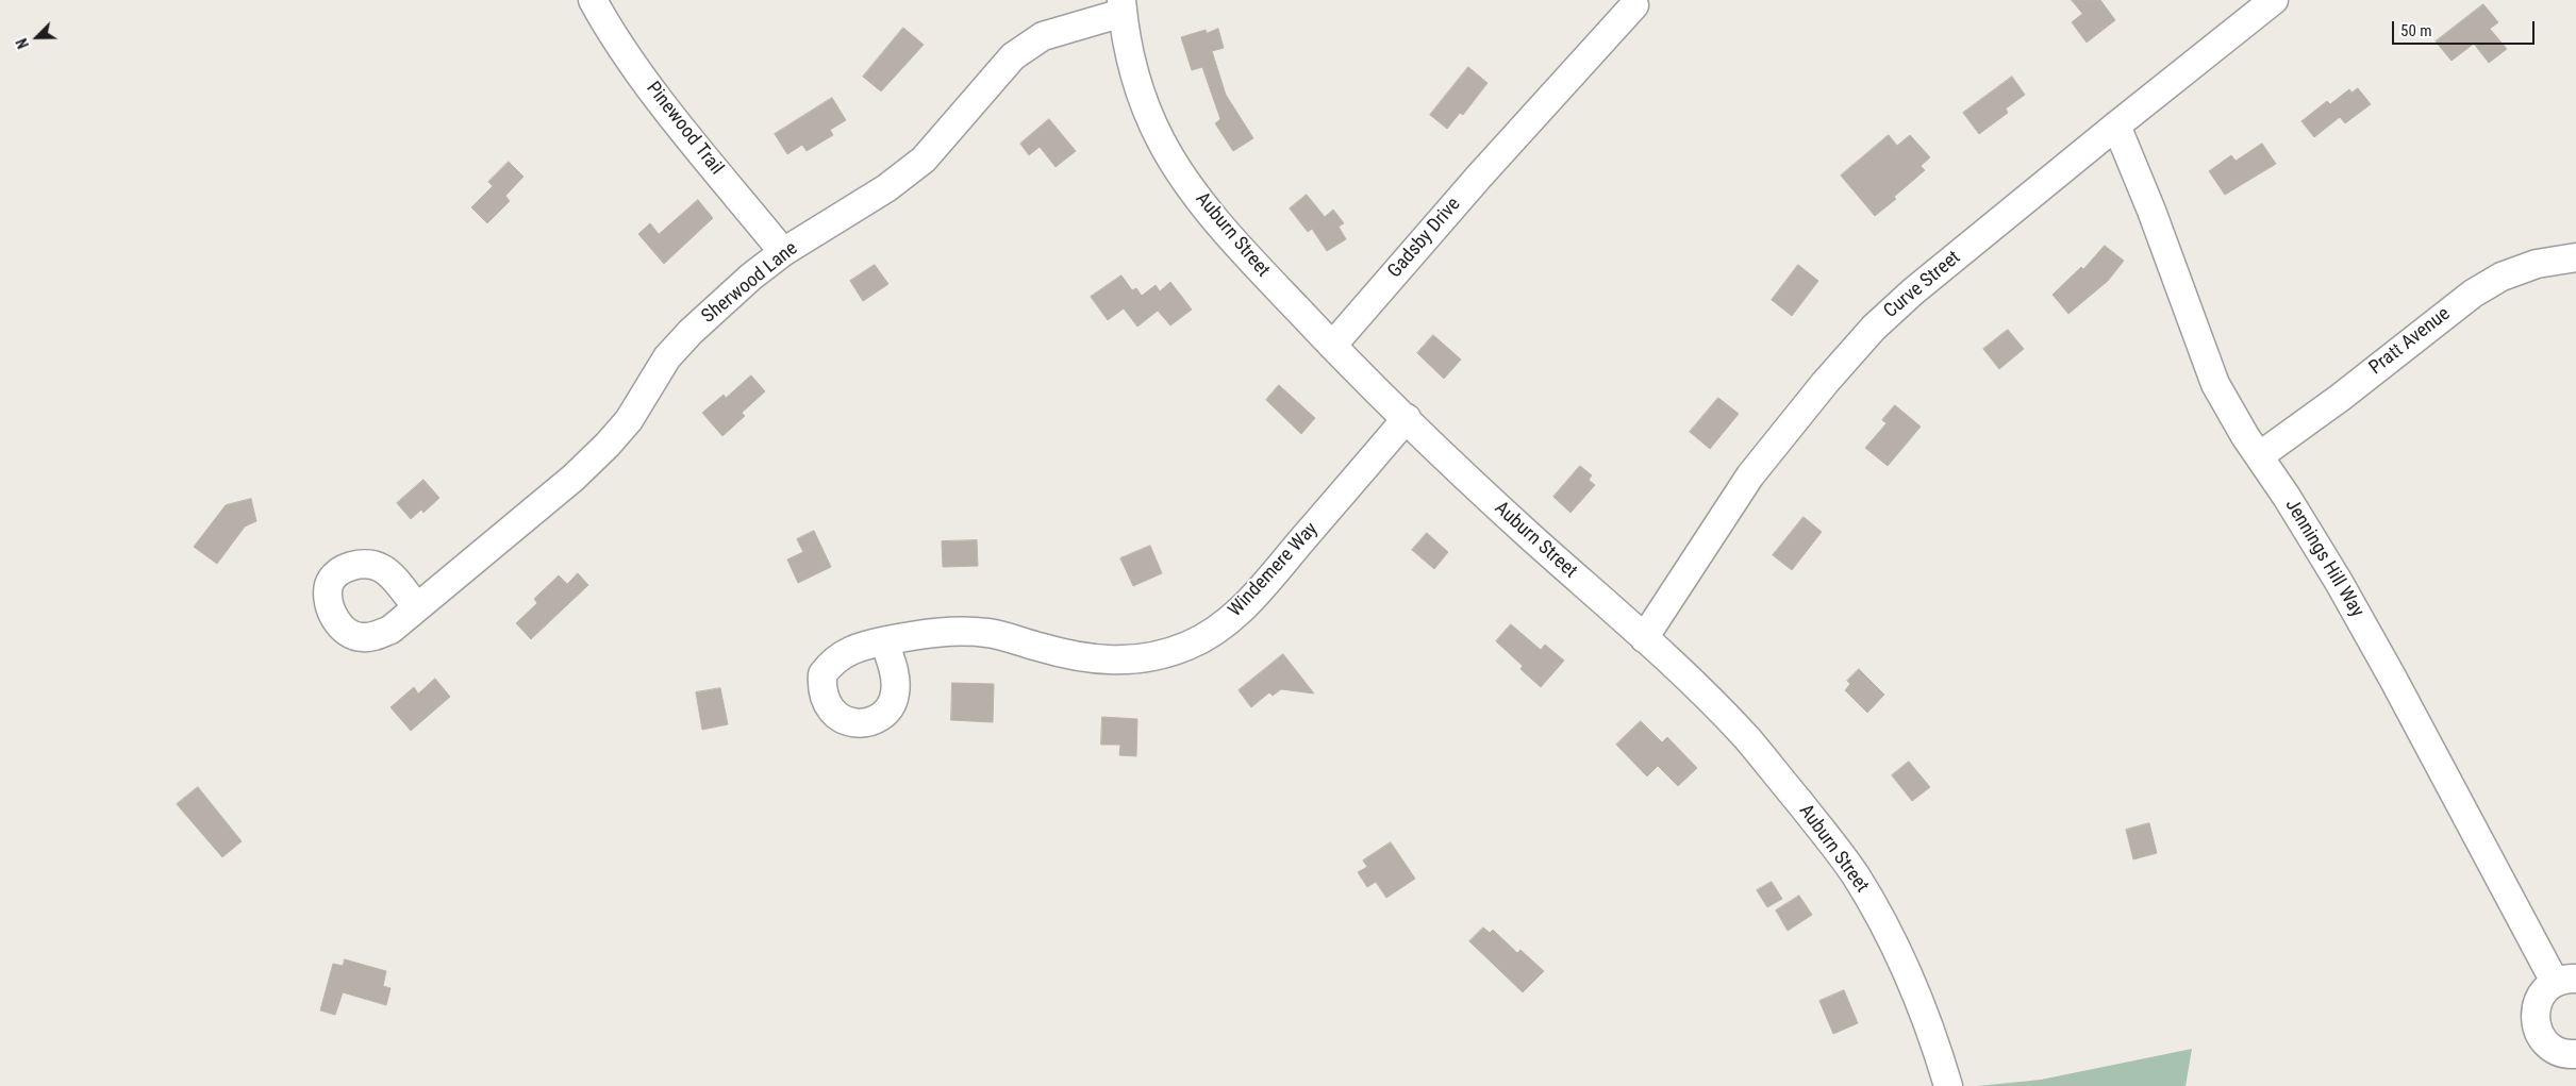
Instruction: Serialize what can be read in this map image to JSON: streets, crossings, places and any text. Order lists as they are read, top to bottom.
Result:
{
  "streets": {
    "street": [
      "Pinewood Trail",
      "Auburn Street",
      "Gadsby Drive",
      "Sherwood Lane",
      "Curve Street",
      "Pratt Avenue",
      "Jennings Hill Way",
      "Windemere Way"
    ]
  },
  "crossings": [
    ["Pinewood Trail", "Sherwood Lane"],
    ["Auburn Street", "Gadsby Drive"],
    ["Auburn Street", "Sherwood Lane"],
    ["Auburn Street", "Curve Street"],
    ["Auburn Street", "Windemere Way"],
    ["Curve Street", "Jennings Hill Way"],
    ["Pratt Avenue", "Jennings Hill Way"]
  ],
  "scale_bar": "50 m",
  "north": "bottom left"
}
